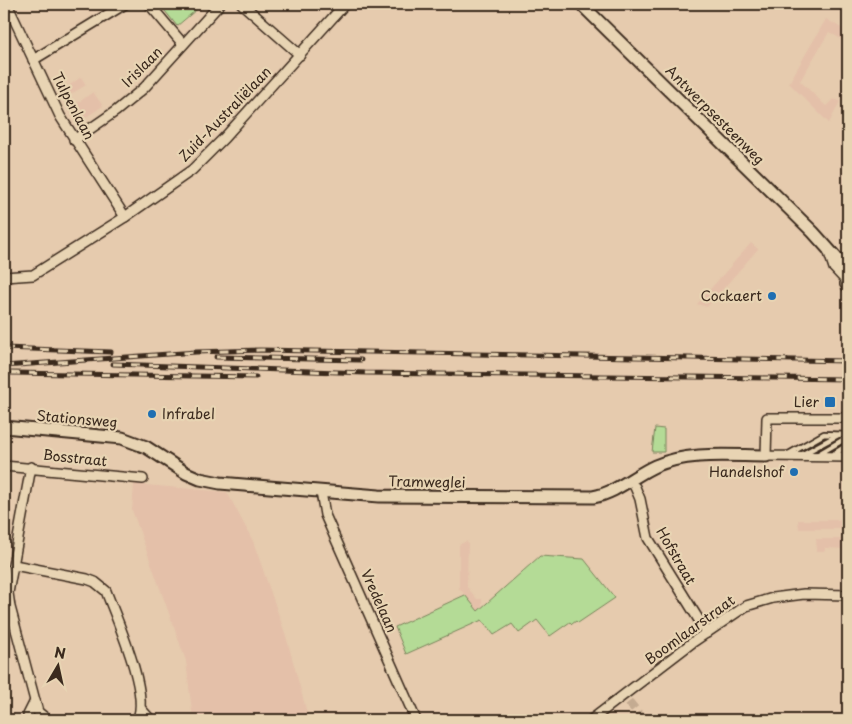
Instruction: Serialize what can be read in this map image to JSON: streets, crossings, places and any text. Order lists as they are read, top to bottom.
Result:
{
  "streets": {
    "street": [
      "Irislaan",
      "Tulpenlaan",
      "Zuid-Australiëlaan",
      "Antwerpsesteenweg",
      "Stationsweg",
      "Bosstraat",
      "Tramweglei",
      "Hofstraat",
      "Vredelaan",
      "Boomlaarstraat"
    ]
  },
  "crossings": [
    ["Irislaan", "Tulpenlaan"],
    ["Tulpenlaan", "Zuid-Australiëlaan"],
    ["Stationsweg", "Tramweglei"],
    ["Tramweglei", "Vredelaan"],
    ["Hofstraat", "Boomlaarstraat"]
  ],
  "places": {
    "other": ["Cockaert", "Infrabel", "Handelshof"],
    "transit": ["Lier"]
  },
  "north": "top"
}
